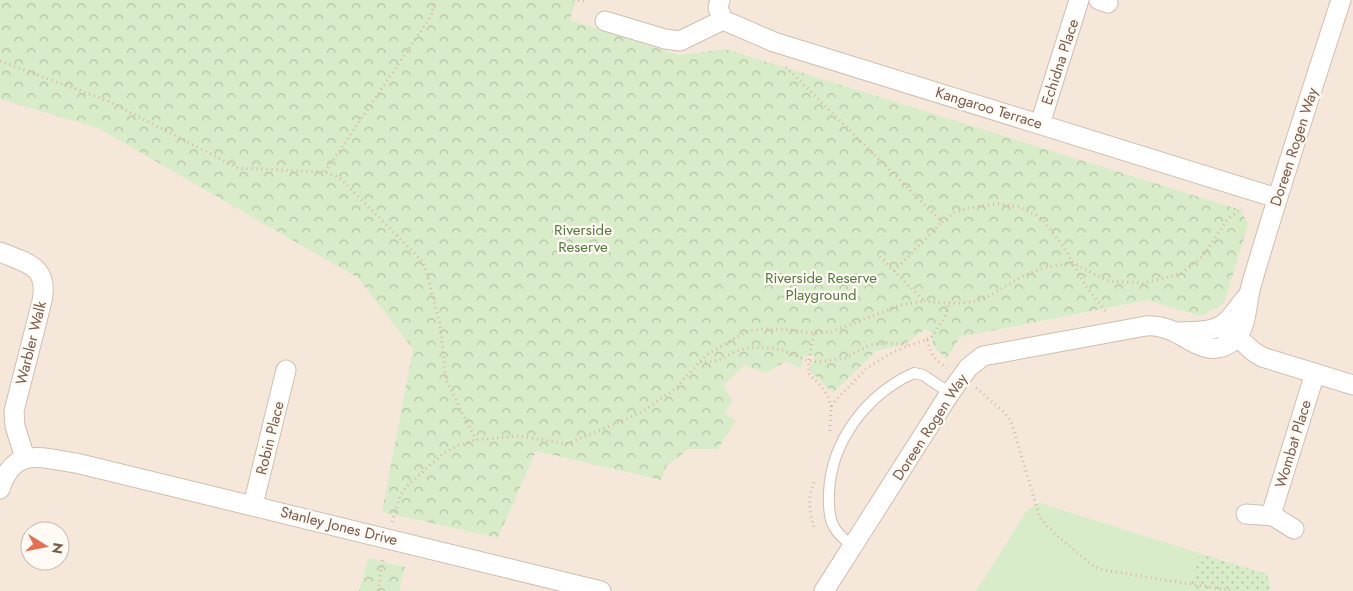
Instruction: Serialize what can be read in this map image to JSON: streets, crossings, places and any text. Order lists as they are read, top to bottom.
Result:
{
  "streets": {
    "street": [
      "Echidna Place",
      "Kangaroo Terrace",
      "Doreen Rogen Way",
      "Warbler Walk",
      "Robin Place",
      "Wombat Place",
      "Stanley Jones Drive"
    ]
  },
  "crossings": [
    ["Echidna Place", "Kangaroo Terrace"],
    ["Kangaroo Terrace", "Doreen Rogen Way"],
    ["Warbler Walk", "Stanley Jones Drive"],
    ["Robin Place", "Stanley Jones Drive"]
  ],
  "parks": ["Riverside Reserve", "Riverside Reserve Playground"],
  "north": "right"
}
